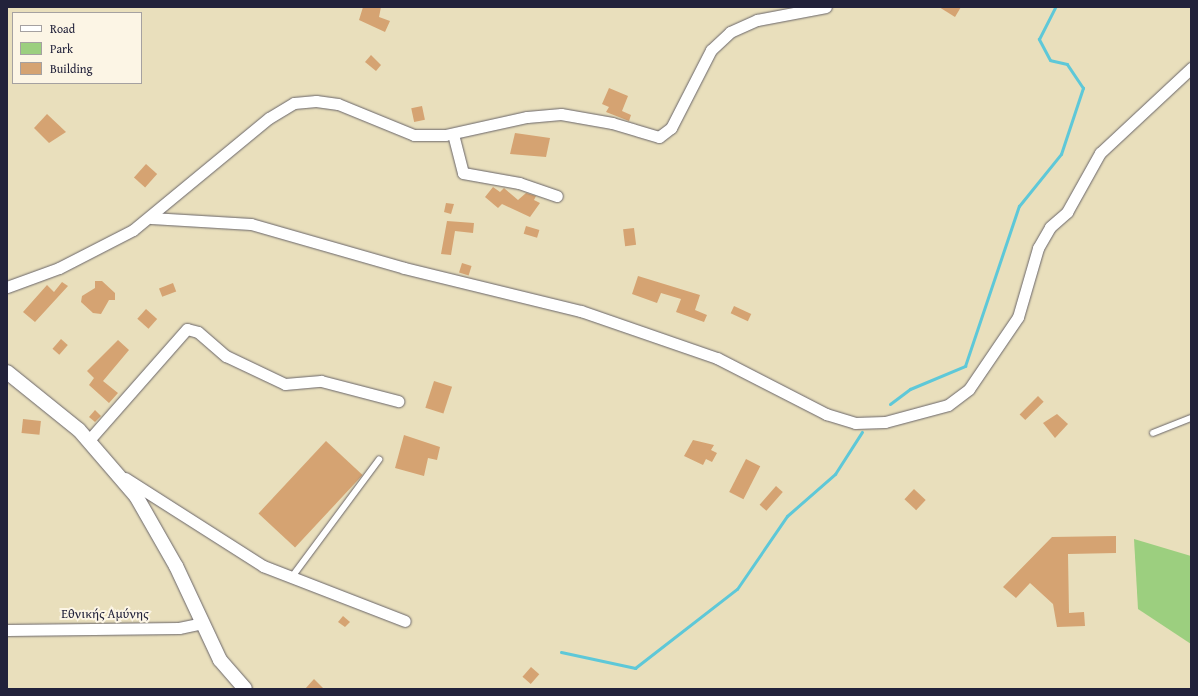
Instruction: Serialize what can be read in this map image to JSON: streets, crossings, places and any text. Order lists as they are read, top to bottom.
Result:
{
  "streets": {
    "street": ["Εθνικής Αμύνης"]
  },
  "legend": ["Road", "Park", "Building"]
}
